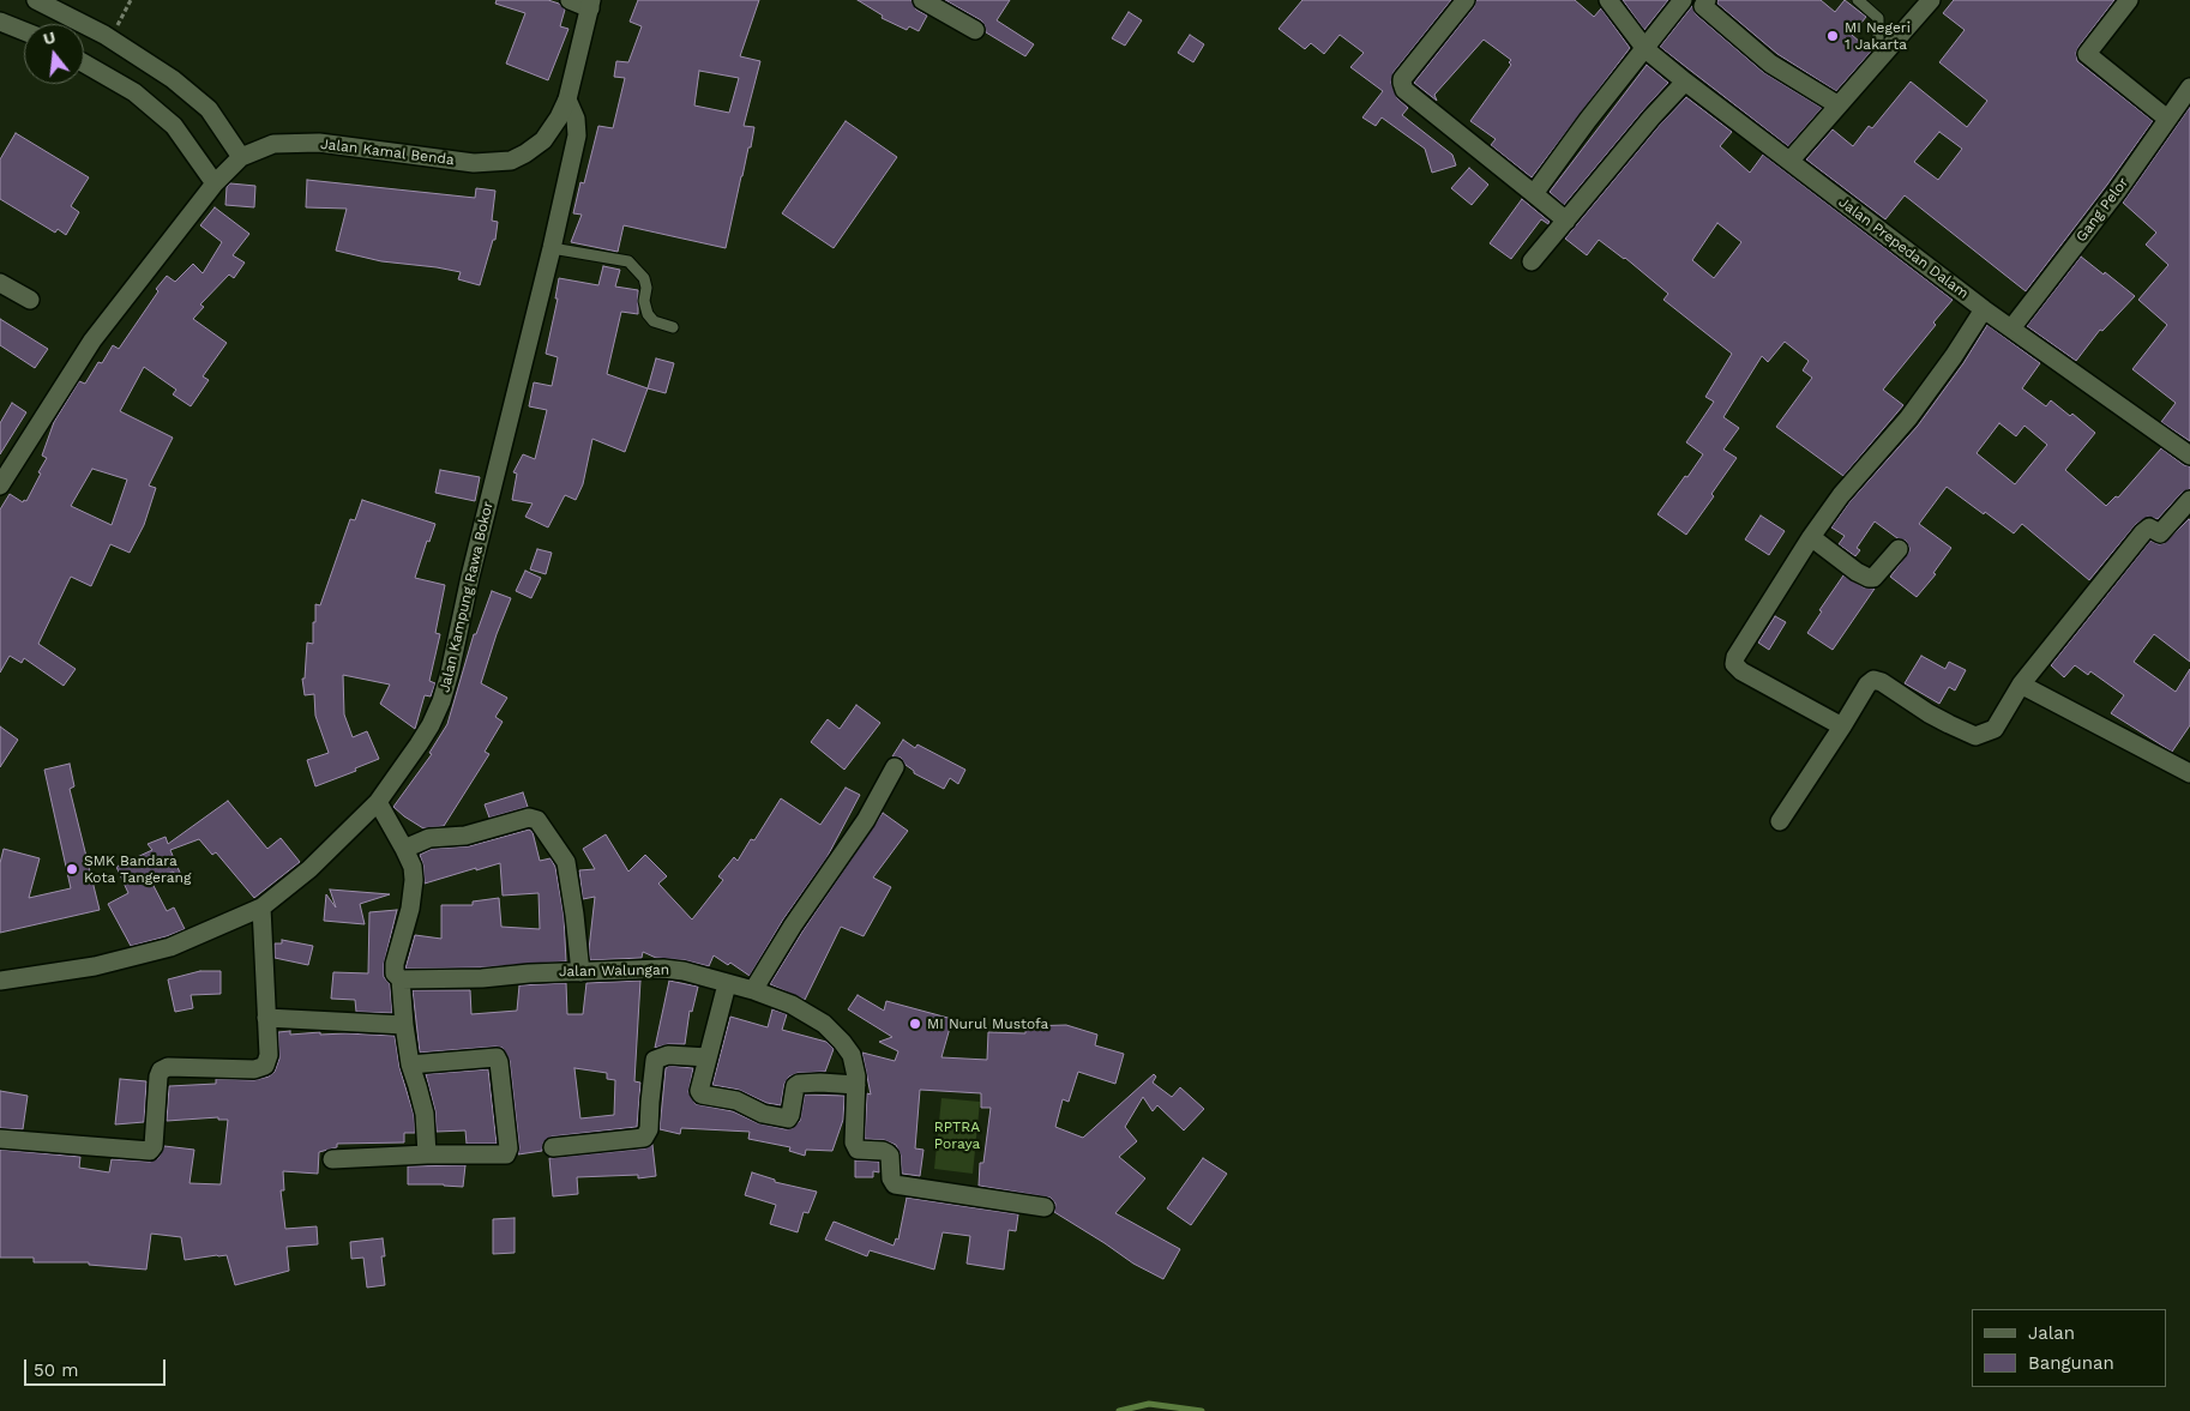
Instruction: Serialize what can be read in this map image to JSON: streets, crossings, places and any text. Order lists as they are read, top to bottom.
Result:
{
  "streets": {
    "street": [
      "Jalan Kamal Benda",
      "Gang Pelor",
      "Jalan Prepedan Dalam",
      "Jalan Kampung Rawa Bokor",
      "Jalan Walungan"
    ]
  },
  "crossings": [
    ["Jalan Kamal Benda", "Jalan Kampung Rawa Bokor"],
    ["Gang Pelor", "Jalan Prepedan Dalam"]
  ],
  "parks": ["RPTRA Poraya"],
  "places": ["MI Negeri 1 Jakarta", "SMK Bandara Kota Tangerang", "MI Nurul Mustofa"],
  "legend": ["Jalan", "Bangunan"],
  "scale_bar": "50 m",
  "north": "top"
}
